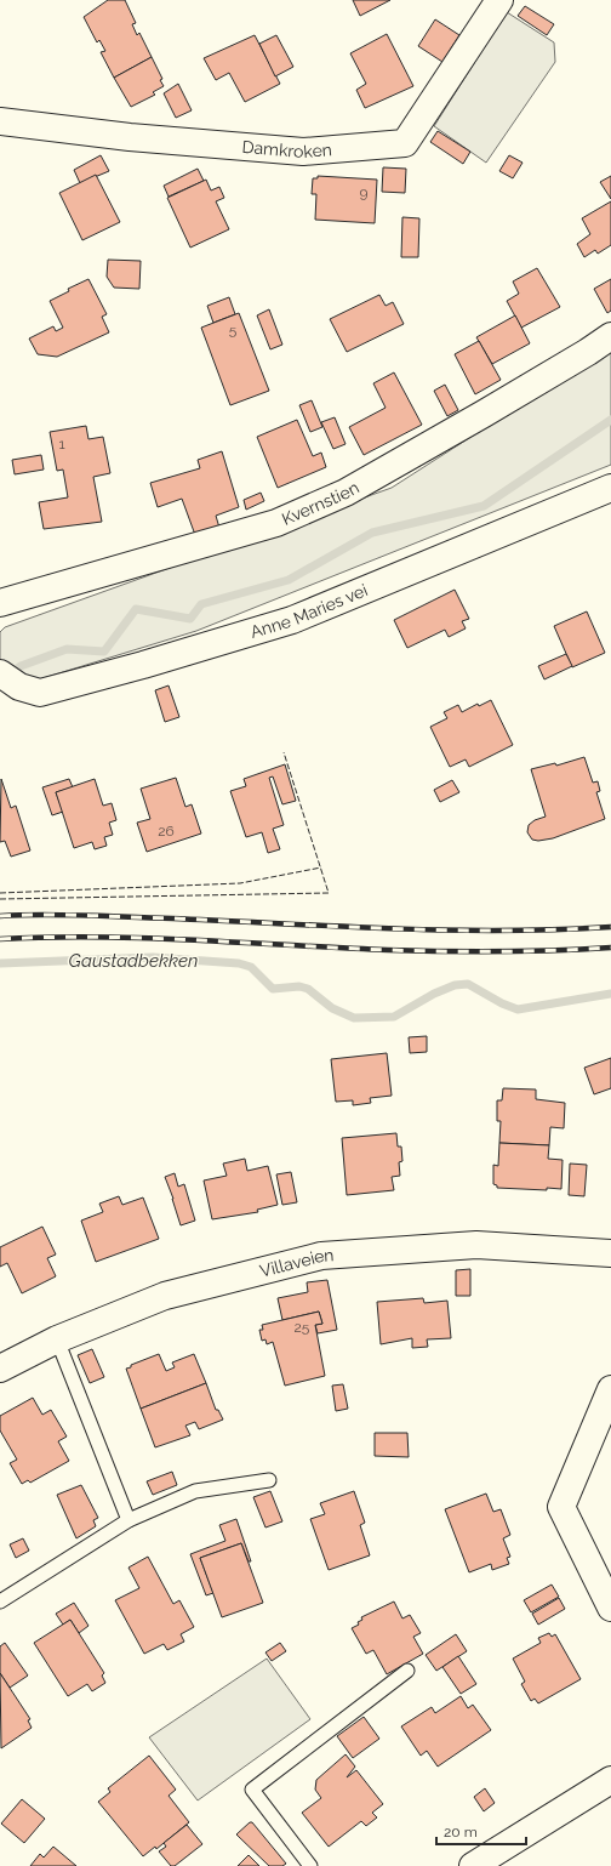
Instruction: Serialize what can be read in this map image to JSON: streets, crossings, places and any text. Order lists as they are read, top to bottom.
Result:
{
  "streets": {
    "street": [
      "Damkroken",
      "Kvernstien",
      "Anne Maries vei",
      "Villaveien"
    ]
  },
  "water": ["Gaustadbekken"],
  "house_numbers": [
    "9",
    "5",
    "1",
    "26",
    "25"
  ],
  "scale_bar": "20 m"
}
